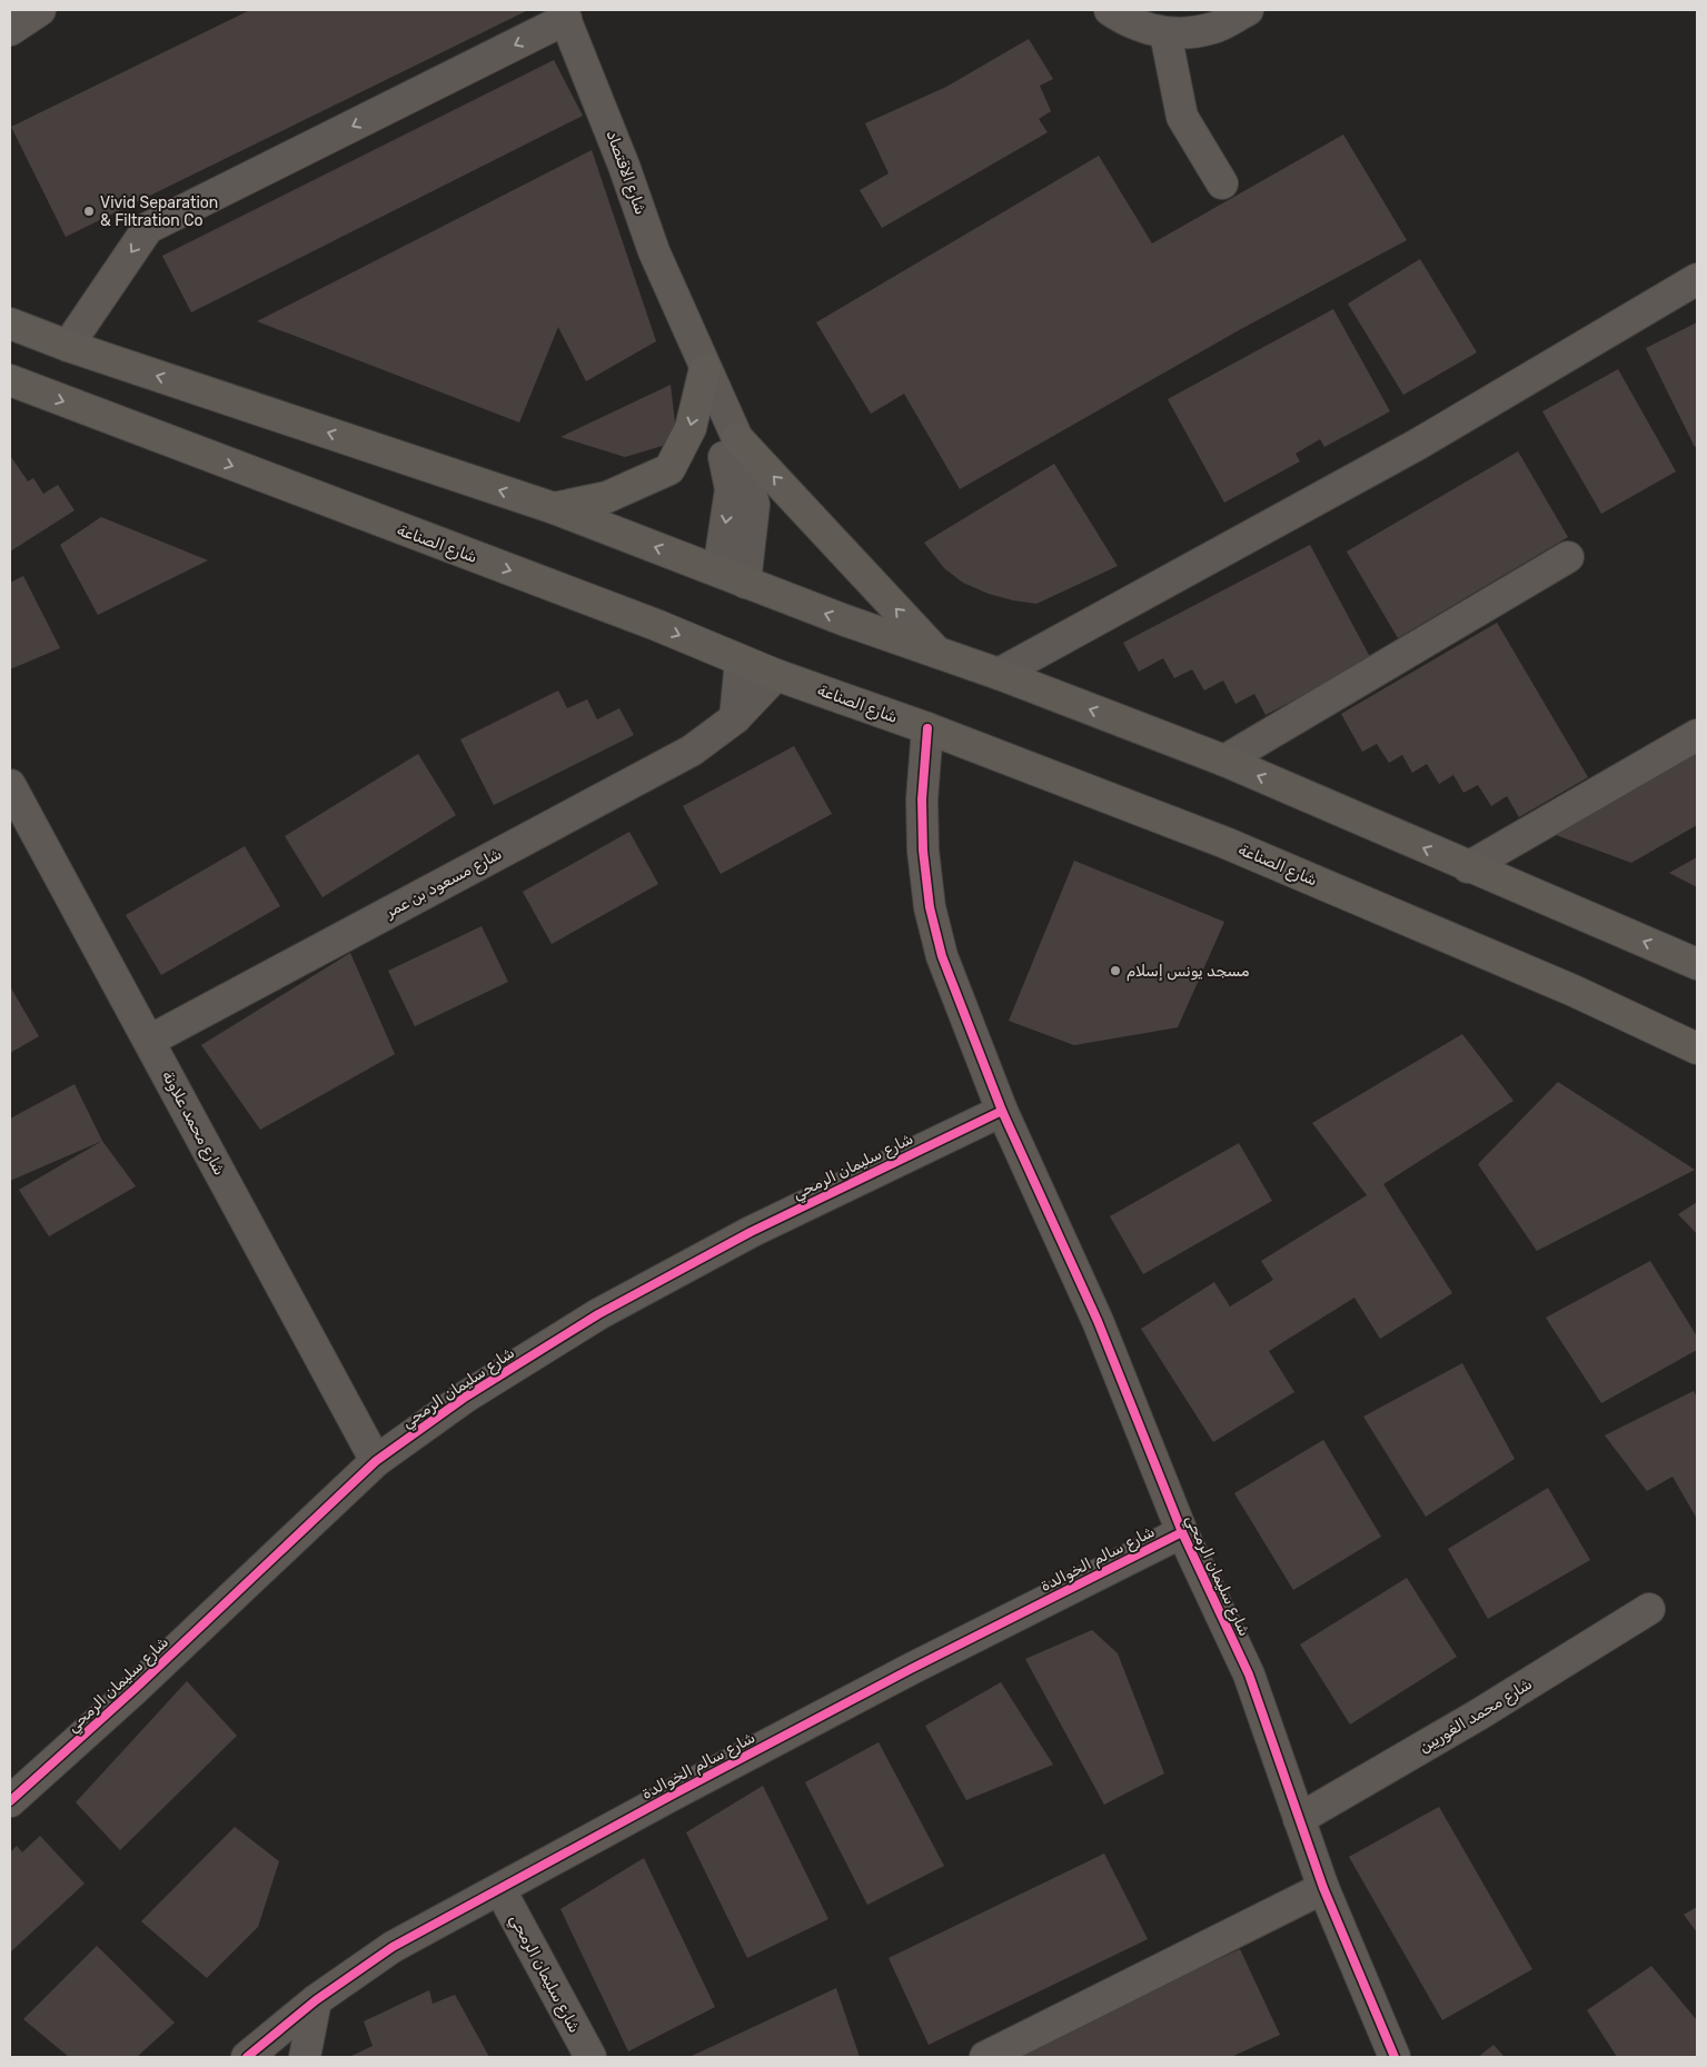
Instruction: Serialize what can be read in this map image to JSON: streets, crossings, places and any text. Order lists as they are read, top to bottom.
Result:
{
  "streets": {
    "main road": ["شارع الصناعة"],
    "street": [
      "شارع الاقتصاد",
      "شارع مسعود بن عمر",
      "شارع محمد علاونة",
      "شارع سليمان الرمحي",
      "شارع سالم الخوالدة",
      "شارع محمد الغوريين"
    ]
  },
  "crossings": [
    ["شارع الصناعة", "شارع مسعود بن عمر"],
    ["شارع الصناعة", "شارع سليمان الرمحي"],
    ["شارع مسعود بن عمر", "شارع محمد علاونة"],
    ["شارع محمد علاونة", "شارع سليمان الرمحي"],
    ["شارع سليمان الرمحي", "شارع سالم الخوالدة"],
    ["شارع سليمان الرمحي", "شارع محمد الغوريين"]
  ],
  "places": ["Vivid Separation & Filtration Co", "مسجد يونس إسلام"]
}
